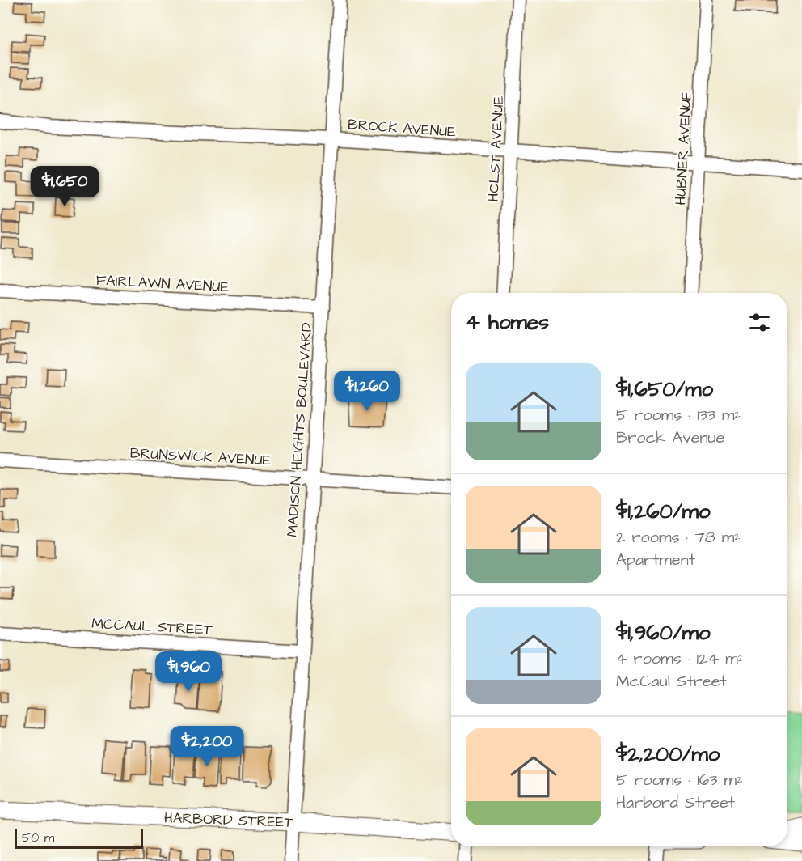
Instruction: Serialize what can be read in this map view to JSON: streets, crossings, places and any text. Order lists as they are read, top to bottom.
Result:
{
  "streets": {
    "street": [
      "BROCK AVENUE",
      "HUBNER AVENUE",
      "HOLST AVENUE",
      "FAIRLAWN AVENUE",
      "MADISON HEIGHTS BOULEVARD",
      "BRUNSWICK AVENUE",
      "MCCAUL STREET",
      "HARBORD STREET"
    ]
  },
  "crossings": [
    ["BROCK AVENUE", "HUBNER AVENUE"],
    ["BROCK AVENUE", "HOLST AVENUE"],
    ["BROCK AVENUE", "MADISON HEIGHTS BOULEVARD"],
    ["FAIRLAWN AVENUE", "MADISON HEIGHTS BOULEVARD"],
    ["MADISON HEIGHTS BOULEVARD", "BRUNSWICK AVENUE"],
    ["MADISON HEIGHTS BOULEVARD", "MCCAUL STREET"],
    ["MADISON HEIGHTS BOULEVARD", "HARBORD STREET"]
  ],
  "scale_bar": "50 m",
  "page": {
    "price": [
      "$1,650",
      "$1,260",
      "$1,960",
      "$2,200"
    ],
    "heading": "4 homes",
    "list": [
      {
        "name": "$1,650/mo",
        "note": "5 rooms · 133 m² · Brock Avenue"
      },
      {
        "name": "$1,260/mo",
        "note": "2 rooms · 78 m² · Apartment"
      },
      {
        "name": "$1,960/mo",
        "note": "4 rooms · 124 m² · McCaul Street"
      },
      {
        "name": "$2,200/mo",
        "note": "5 rooms · 163 m² · Harbord Street"
      }
    ],
    "scale": "50 m"
  }
}
